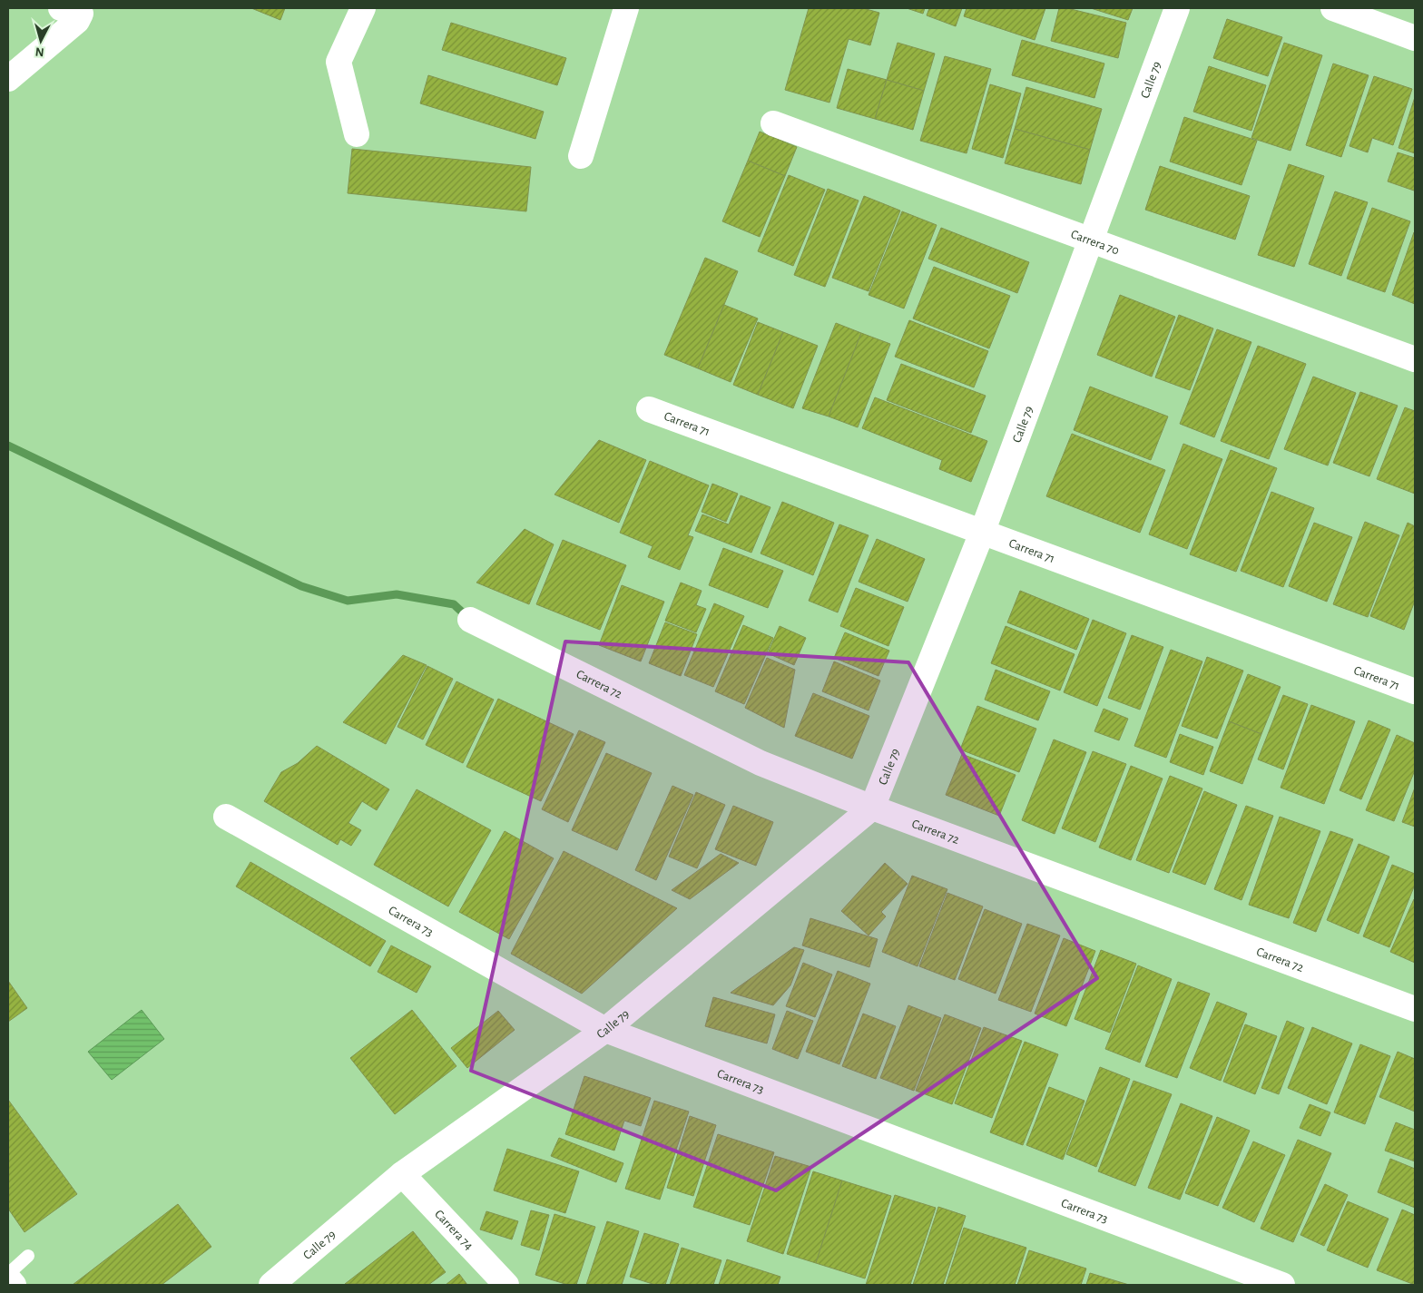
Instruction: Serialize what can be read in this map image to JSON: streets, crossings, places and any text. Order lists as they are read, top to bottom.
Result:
{
  "streets": {
    "street": [
      "Calle 79",
      "Carrera 70",
      "Carrera 71",
      "Carrera 72",
      "Carrera 73",
      "Carrera 74"
    ]
  },
  "crossings": [
    ["Calle 79", "Carrera 70"],
    ["Calle 79", "Carrera 71"],
    ["Calle 79", "Carrera 72"],
    ["Calle 79", "Carrera 73"],
    ["Calle 79", "Carrera 74"]
  ],
  "north": "bottom"
}
